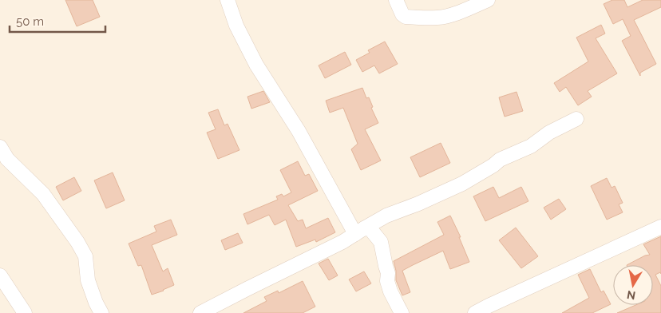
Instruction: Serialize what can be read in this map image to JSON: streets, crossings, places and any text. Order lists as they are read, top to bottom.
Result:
{
  "scale_bar": "50 m",
  "north": "bottom"
}
